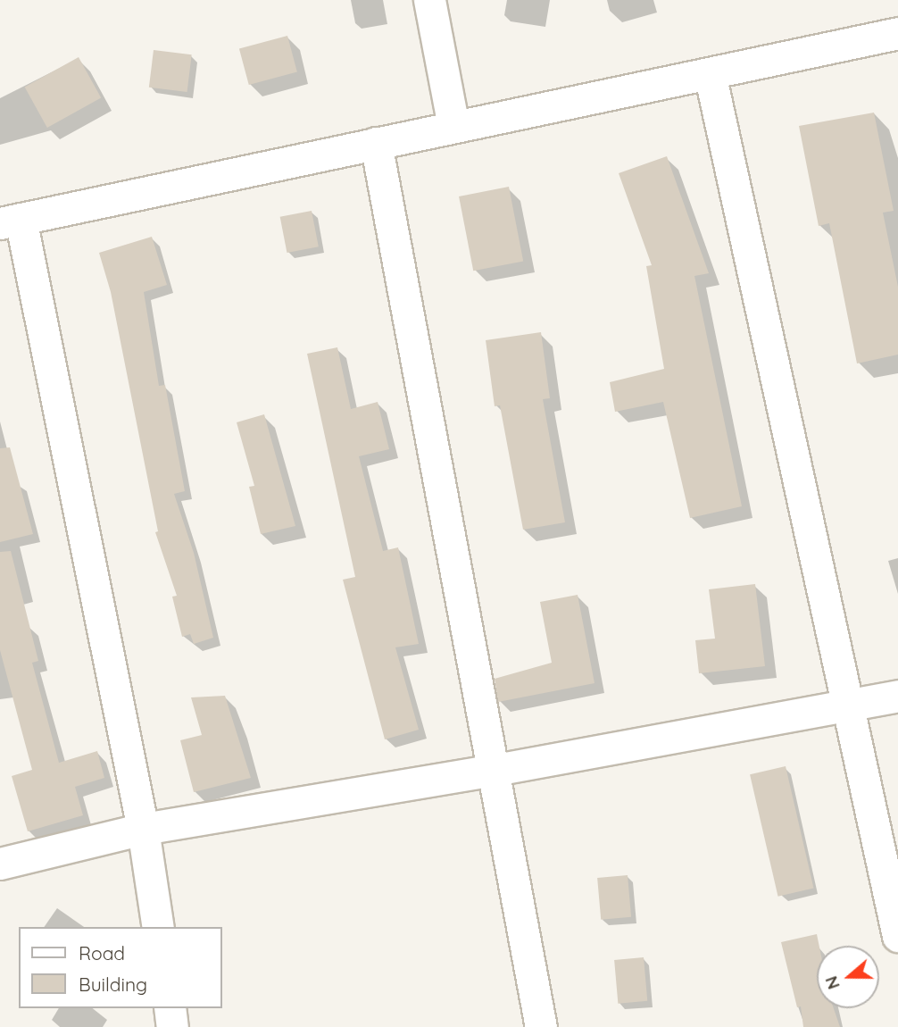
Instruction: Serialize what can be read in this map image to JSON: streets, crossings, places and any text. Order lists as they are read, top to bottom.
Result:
{
  "legend": ["Road", "Building"],
  "north": "left"
}
